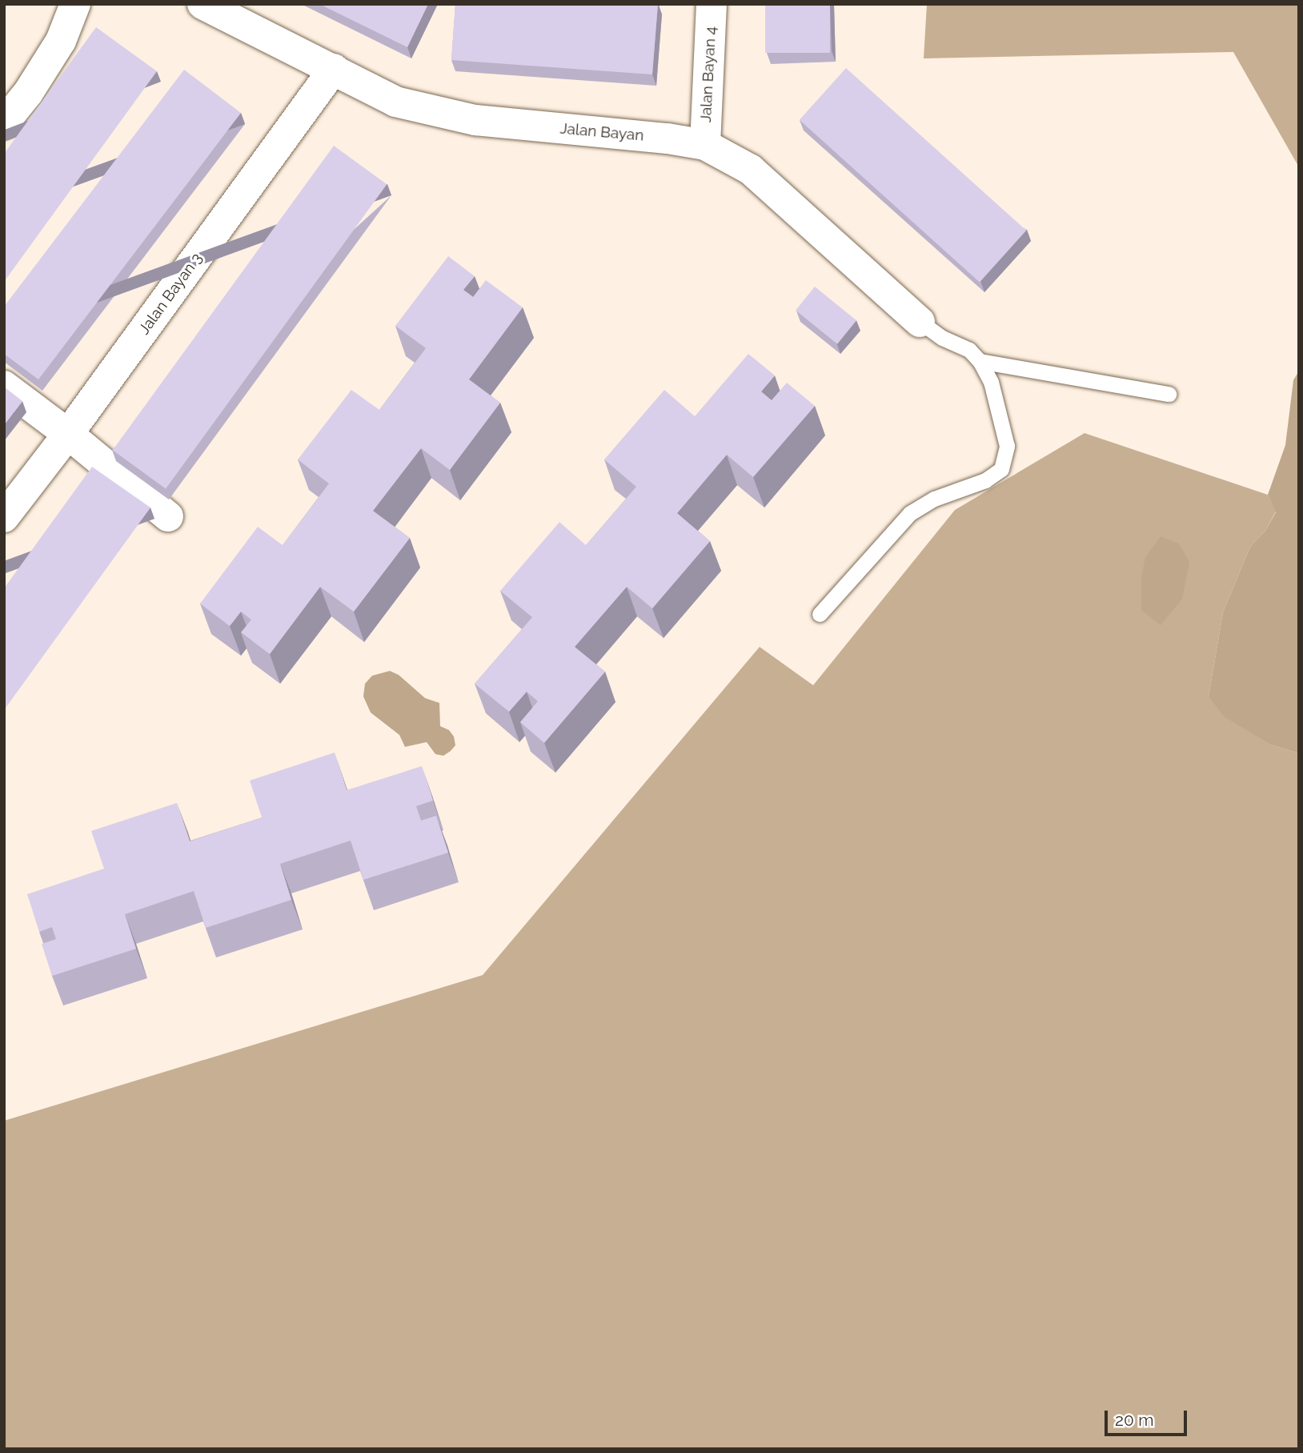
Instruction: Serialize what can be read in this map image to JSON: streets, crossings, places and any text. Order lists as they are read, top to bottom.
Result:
{
  "streets": {
    "street": ["Jalan Bayan 4", "Jalan Bayan", "Jalan Bayan 3"]
  },
  "crossings": [
    ["Jalan Bayan 4", "Jalan Bayan"],
    ["Jalan Bayan", "Jalan Bayan 3"]
  ],
  "scale_bar": "20 m"
}
